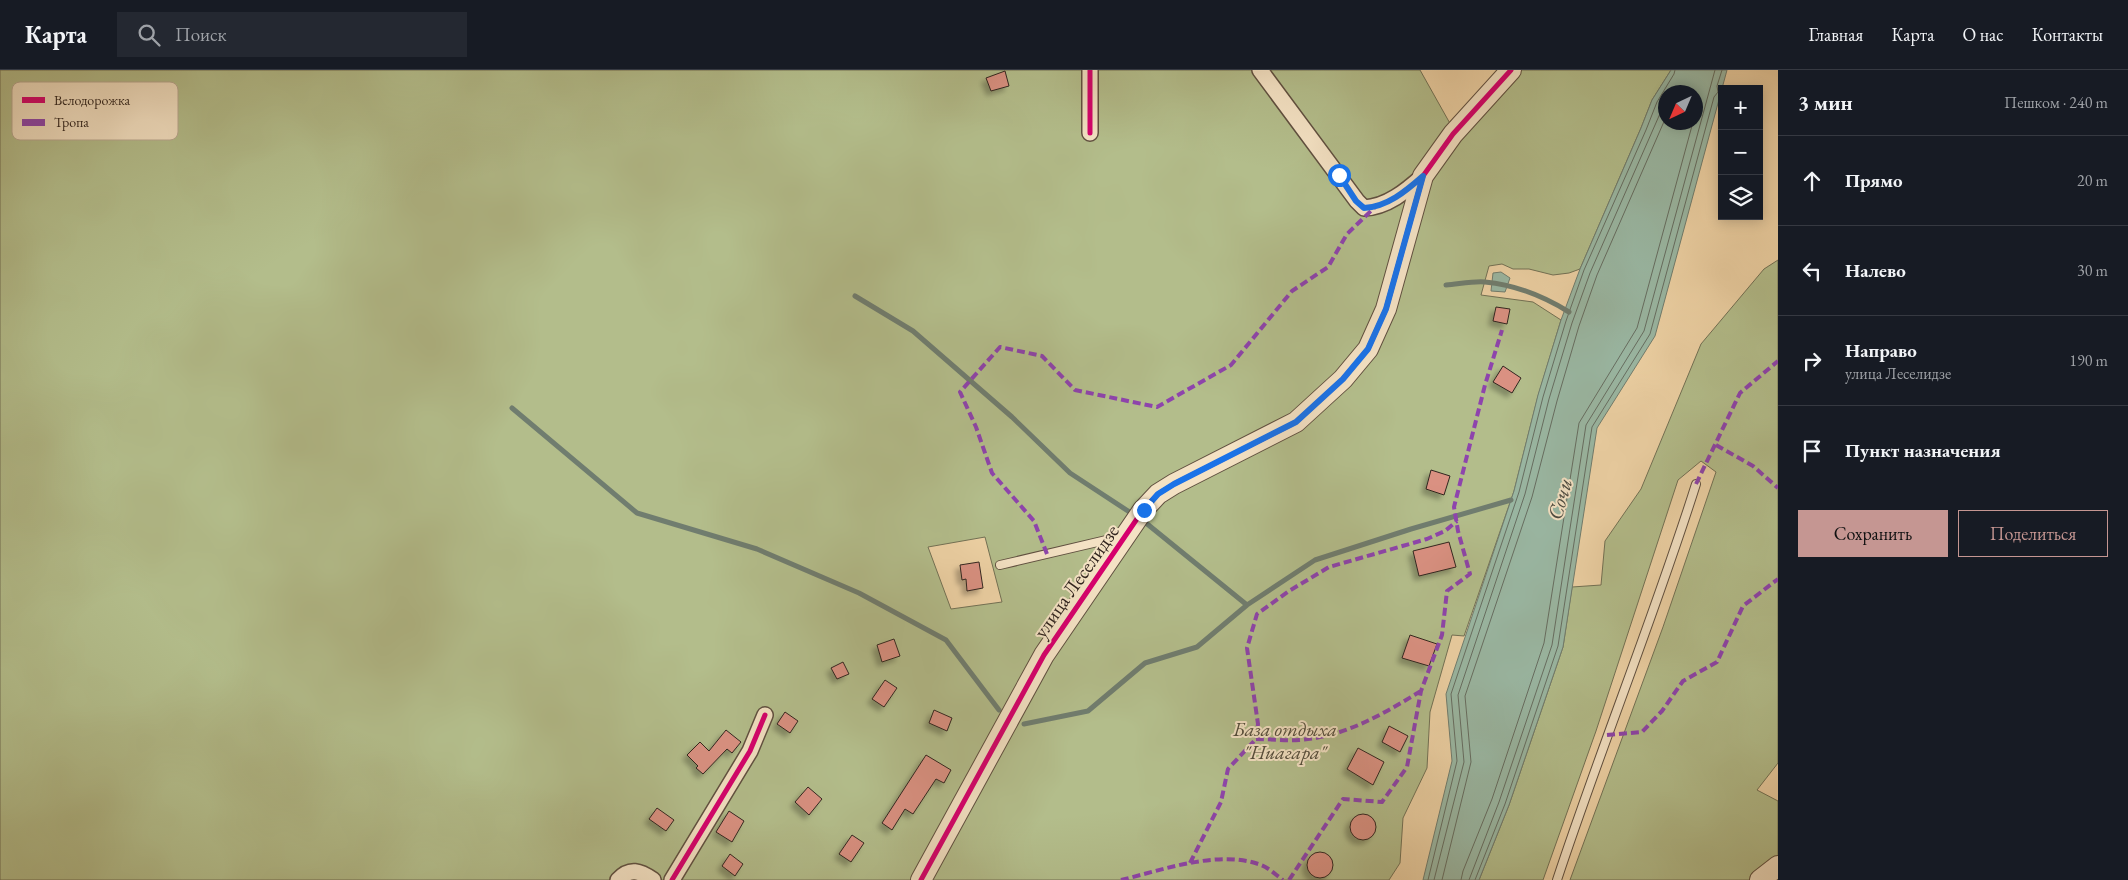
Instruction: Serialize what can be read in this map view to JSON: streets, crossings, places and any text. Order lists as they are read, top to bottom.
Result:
{
  "streets": {
    "street": ["улица Леселидзе"]
  },
  "water": ["Сочи"],
  "parks": ["База отдыха \"Ниагара\""],
  "legend": ["Велодорожка", "Тропа"],
  "north": "bottom left",
  "page": {
    "header": "Карта",
    "search": "Поиск",
    "nav": [
      "Главная",
      "Карта",
      "О нас",
      "Контакты"
    ],
    "heading": ["3 мин", "Пешком · 240 m"],
    "map_buttons": ["+", "−"],
    "list": [
      ["Прямо", "20 m"],
      ["Налево", "30 m"],
      ["Направо", "улица Леселидзе", "190 m"],
      "Пункт назначения"
    ],
    "buttons": ["Сохранить", "Поделиться"]
  }
}
